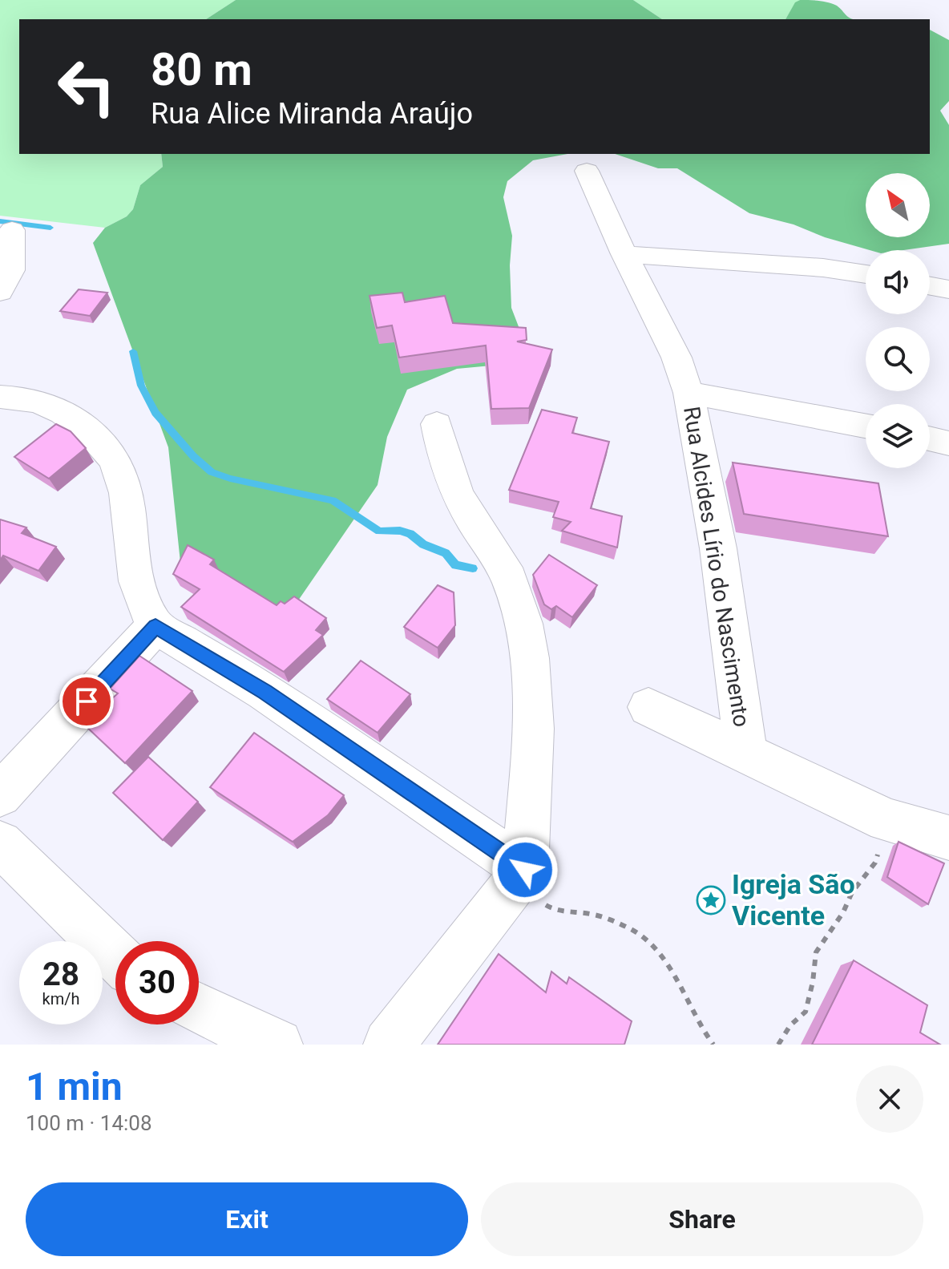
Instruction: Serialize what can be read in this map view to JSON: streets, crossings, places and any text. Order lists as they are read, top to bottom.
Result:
{
  "streets": {
    "street": ["Rua Alcides Lírio do Nascimento"]
  },
  "places": {
    "place": ["Igreja São Vicente"]
  },
  "north": "top left",
  "page": {
    "turn": ["80 m", "Rua Alice Miranda Araújo"],
    "speed": "28 km/h",
    "limit": "30",
    "heading": ["1 min", "100 m · 14:08"],
    "buttons": ["Exit", "Share"]
  }
}
